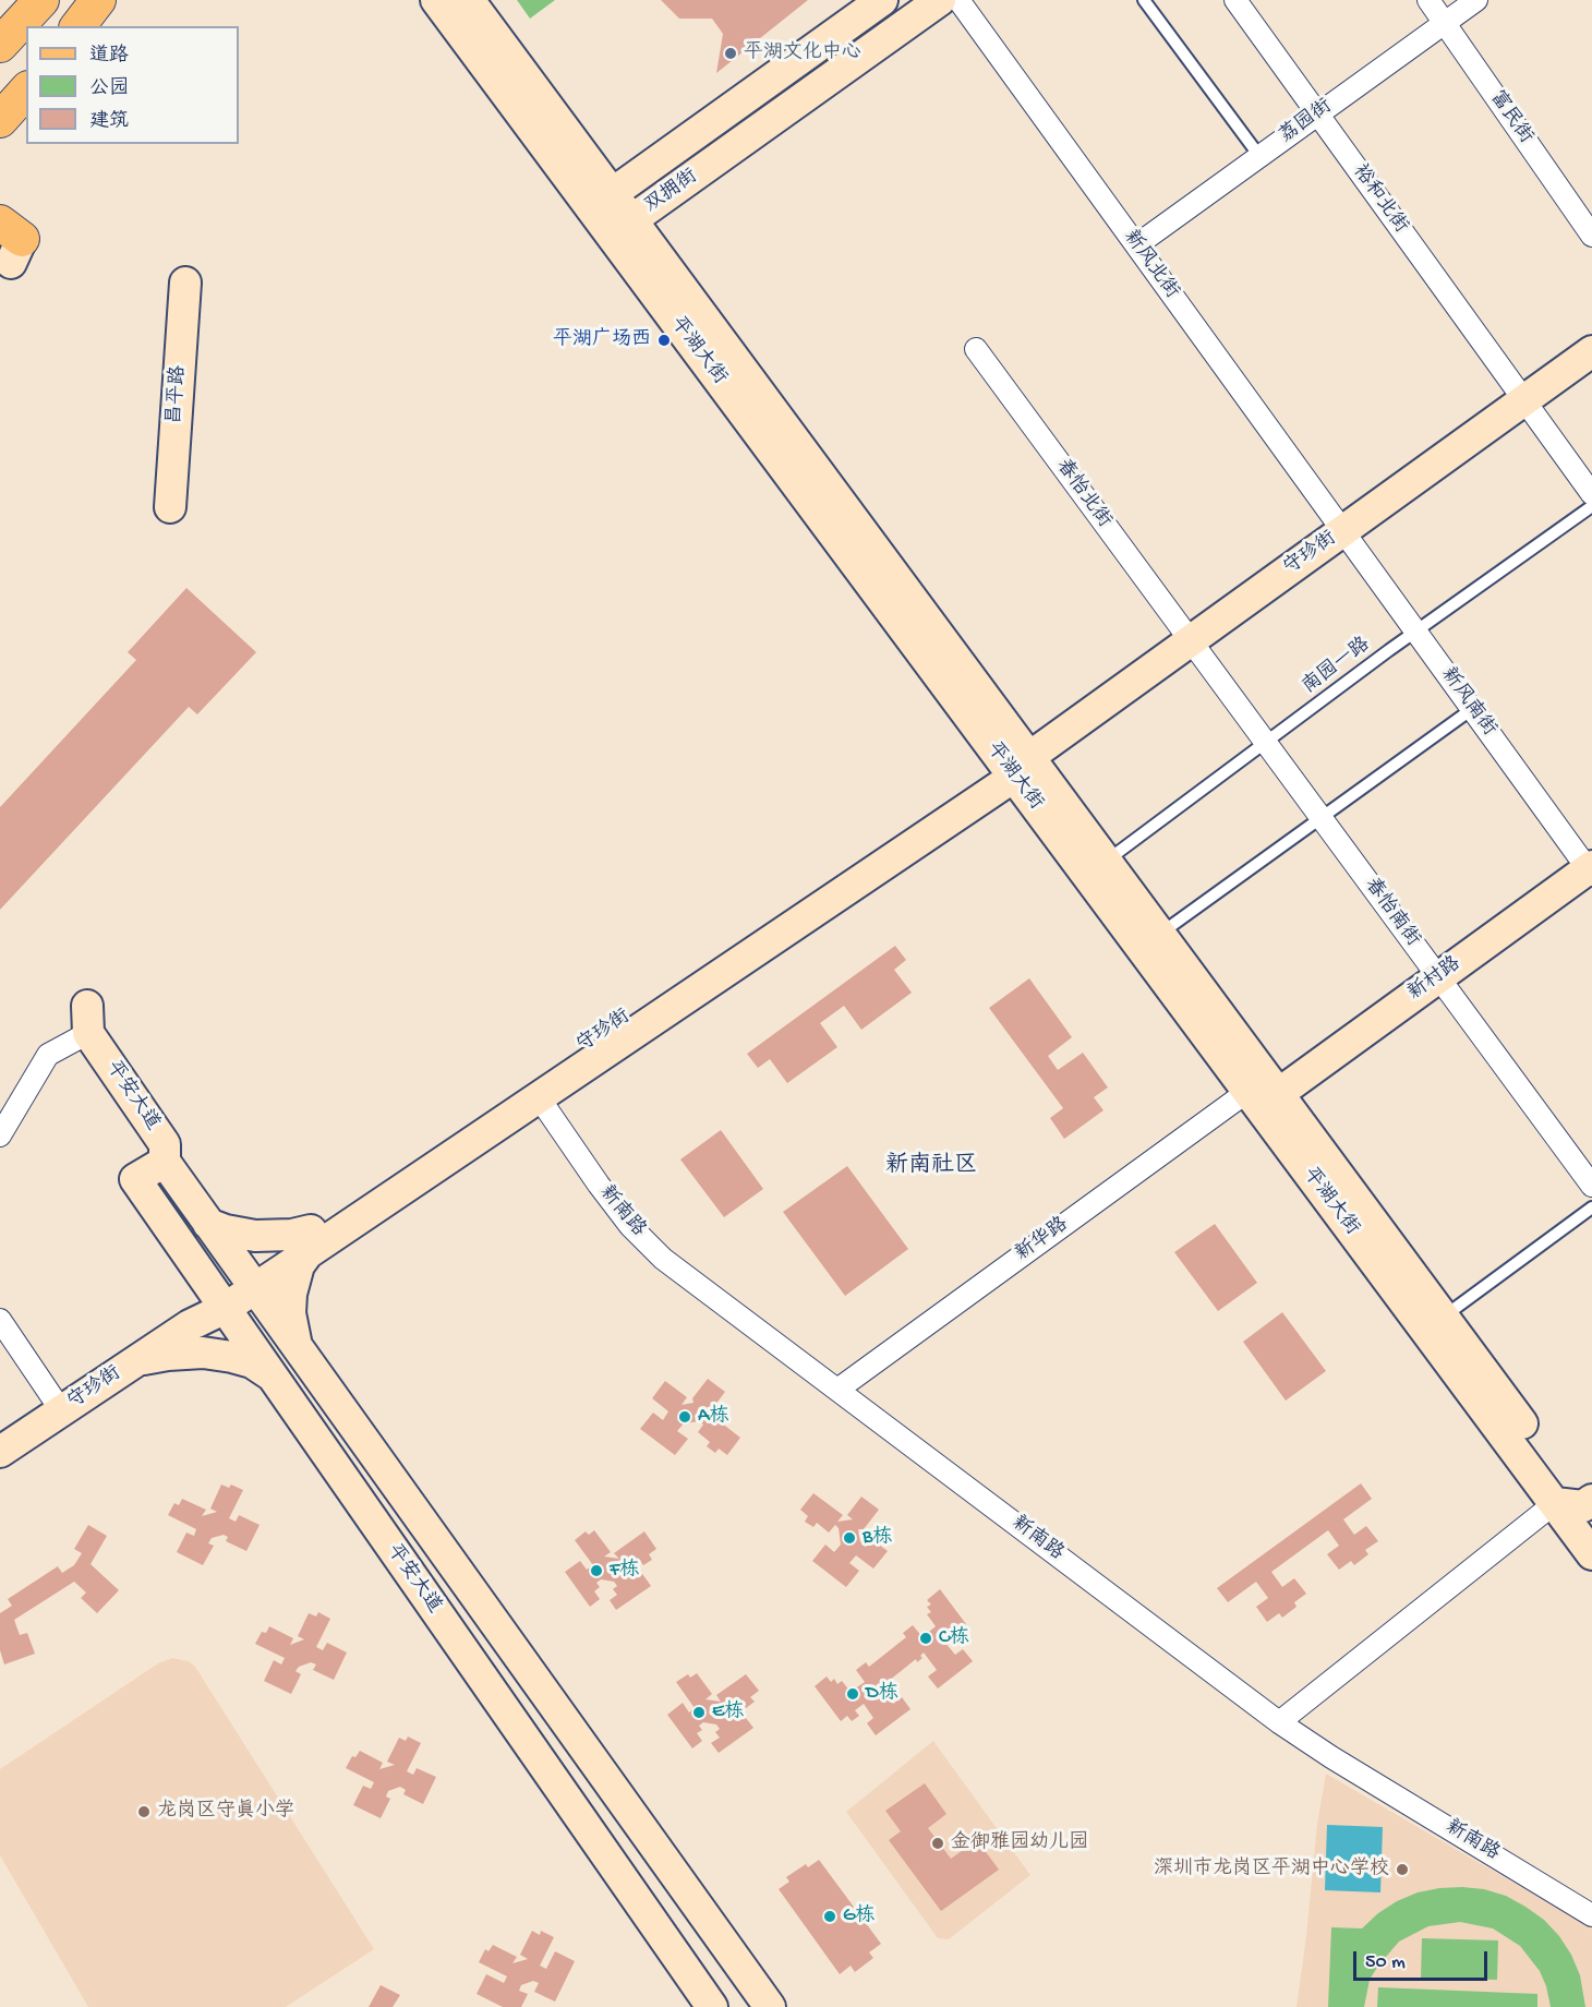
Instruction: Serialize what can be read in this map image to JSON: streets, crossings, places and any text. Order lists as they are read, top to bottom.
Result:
{
  "streets": {
    "street": [
      "富民街",
      "荔园街",
      "双拥街",
      "裕和北街",
      "新风北街",
      "平湖大街",
      "昌平路",
      "春怡北街",
      "守珍街",
      "新风南街",
      "春怡南街",
      "新村路",
      "平安大道",
      "新南路",
      "新华路"
    ],
    "lane": ["南园一路"]
  },
  "crossings": [
    ["富民街", "荔园街"],
    ["荔园街", "裕和北街"],
    ["荔园街", "新风北街"],
    ["双拥街", "平湖大街"],
    ["裕和北街", "守珍街"],
    ["新风北街", "守珍街"],
    ["新风北街", "新风南街"],
    ["平湖大街", "守珍街"],
    ["平湖大街", "南园一路"],
    ["平湖大街", "新村路"],
    ["平湖大街", "新华路"],
    ["春怡北街", "守珍街"],
    ["春怡北街", "春怡南街"],
    ["守珍街", "新风南街"],
    ["守珍街", "春怡南街"],
    ["守珍街", "平安大道"],
    ["守珍街", "新南路"],
    ["南园一路", "新风南街"],
    ["南园一路", "春怡南街"],
    ["新风南街", "新村路"],
    ["春怡南街", "新村路"],
    ["新村路", "新华路"],
    ["新南路", "新华路"]
  ],
  "districts": ["新南社区"],
  "places": [
    "平湖文化中心",
    "平湖广场西",
    "A栋",
    "B栋",
    "F栋",
    "C栋",
    "D栋",
    "E栋",
    "龙岗区守真小学",
    "金御雅园幼儿园",
    "深圳市龙岗区平湖中心学校",
    "G栋"
  ],
  "legend": ["道路", "公园", "建筑"],
  "scale_bar": "50 m"
}
